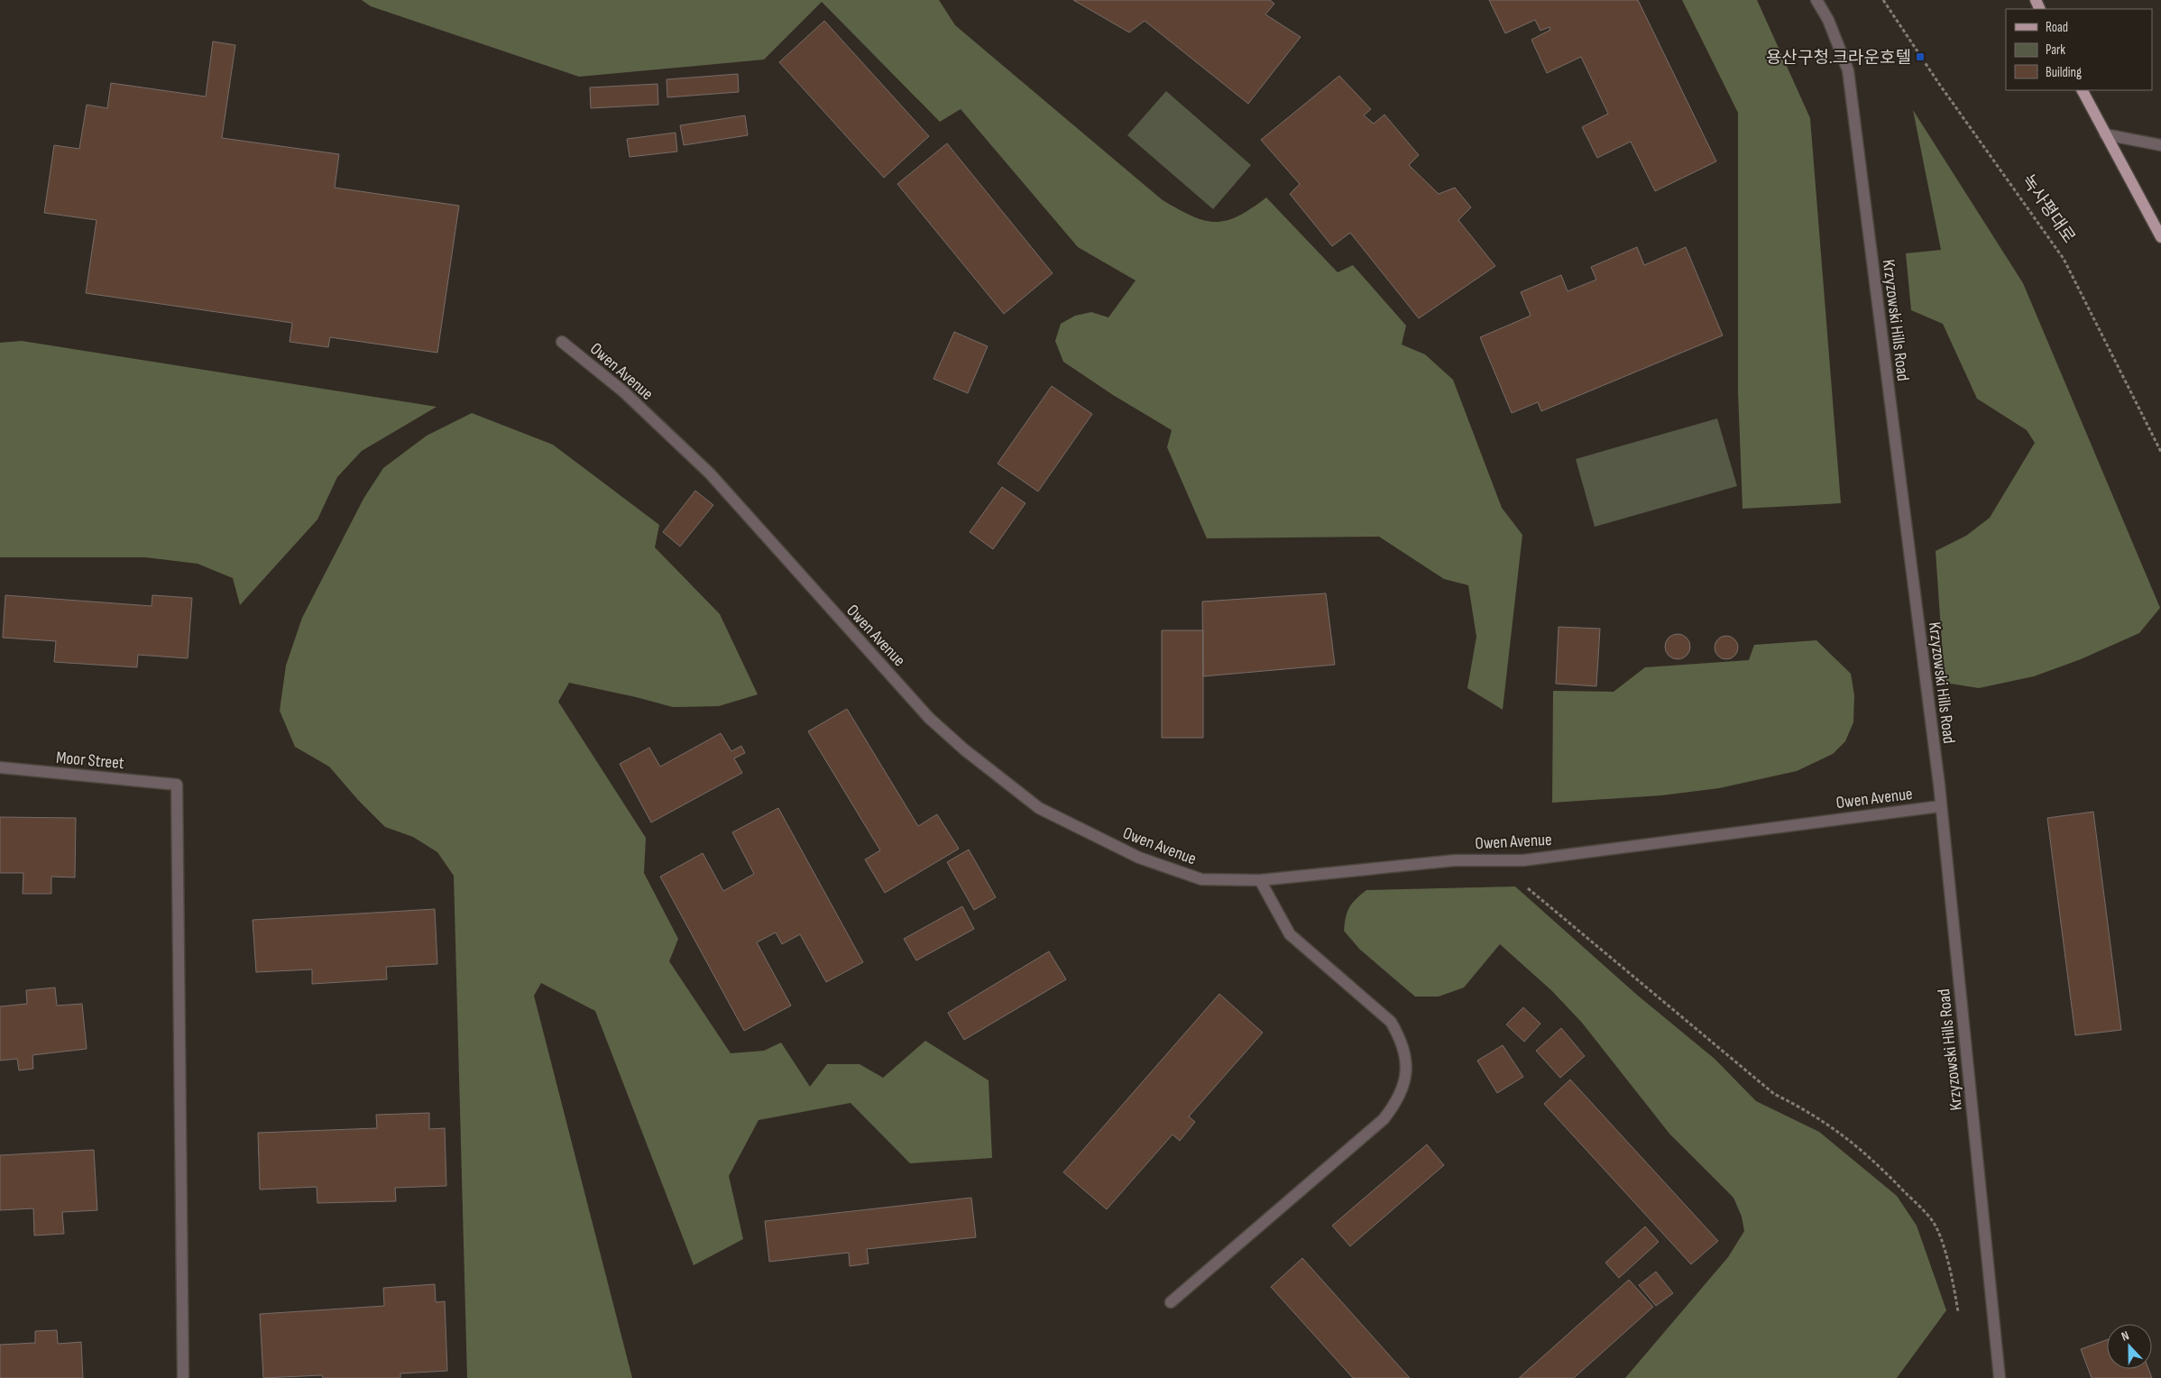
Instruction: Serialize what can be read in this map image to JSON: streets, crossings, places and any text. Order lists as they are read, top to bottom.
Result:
{
  "streets": {
    "street": ["Krzyzowski Hills Road", "Owen Avenue", "Moor Street"],
    "path": ["녹사평대로"]
  },
  "crossings": [
    ["Krzyzowski Hills Road", "Owen Avenue"]
  ],
  "places": {
    "transit": ["용산구청.크라운호텔"]
  },
  "legend": ["Road", "Park", "Building"],
  "north": "top"
}
